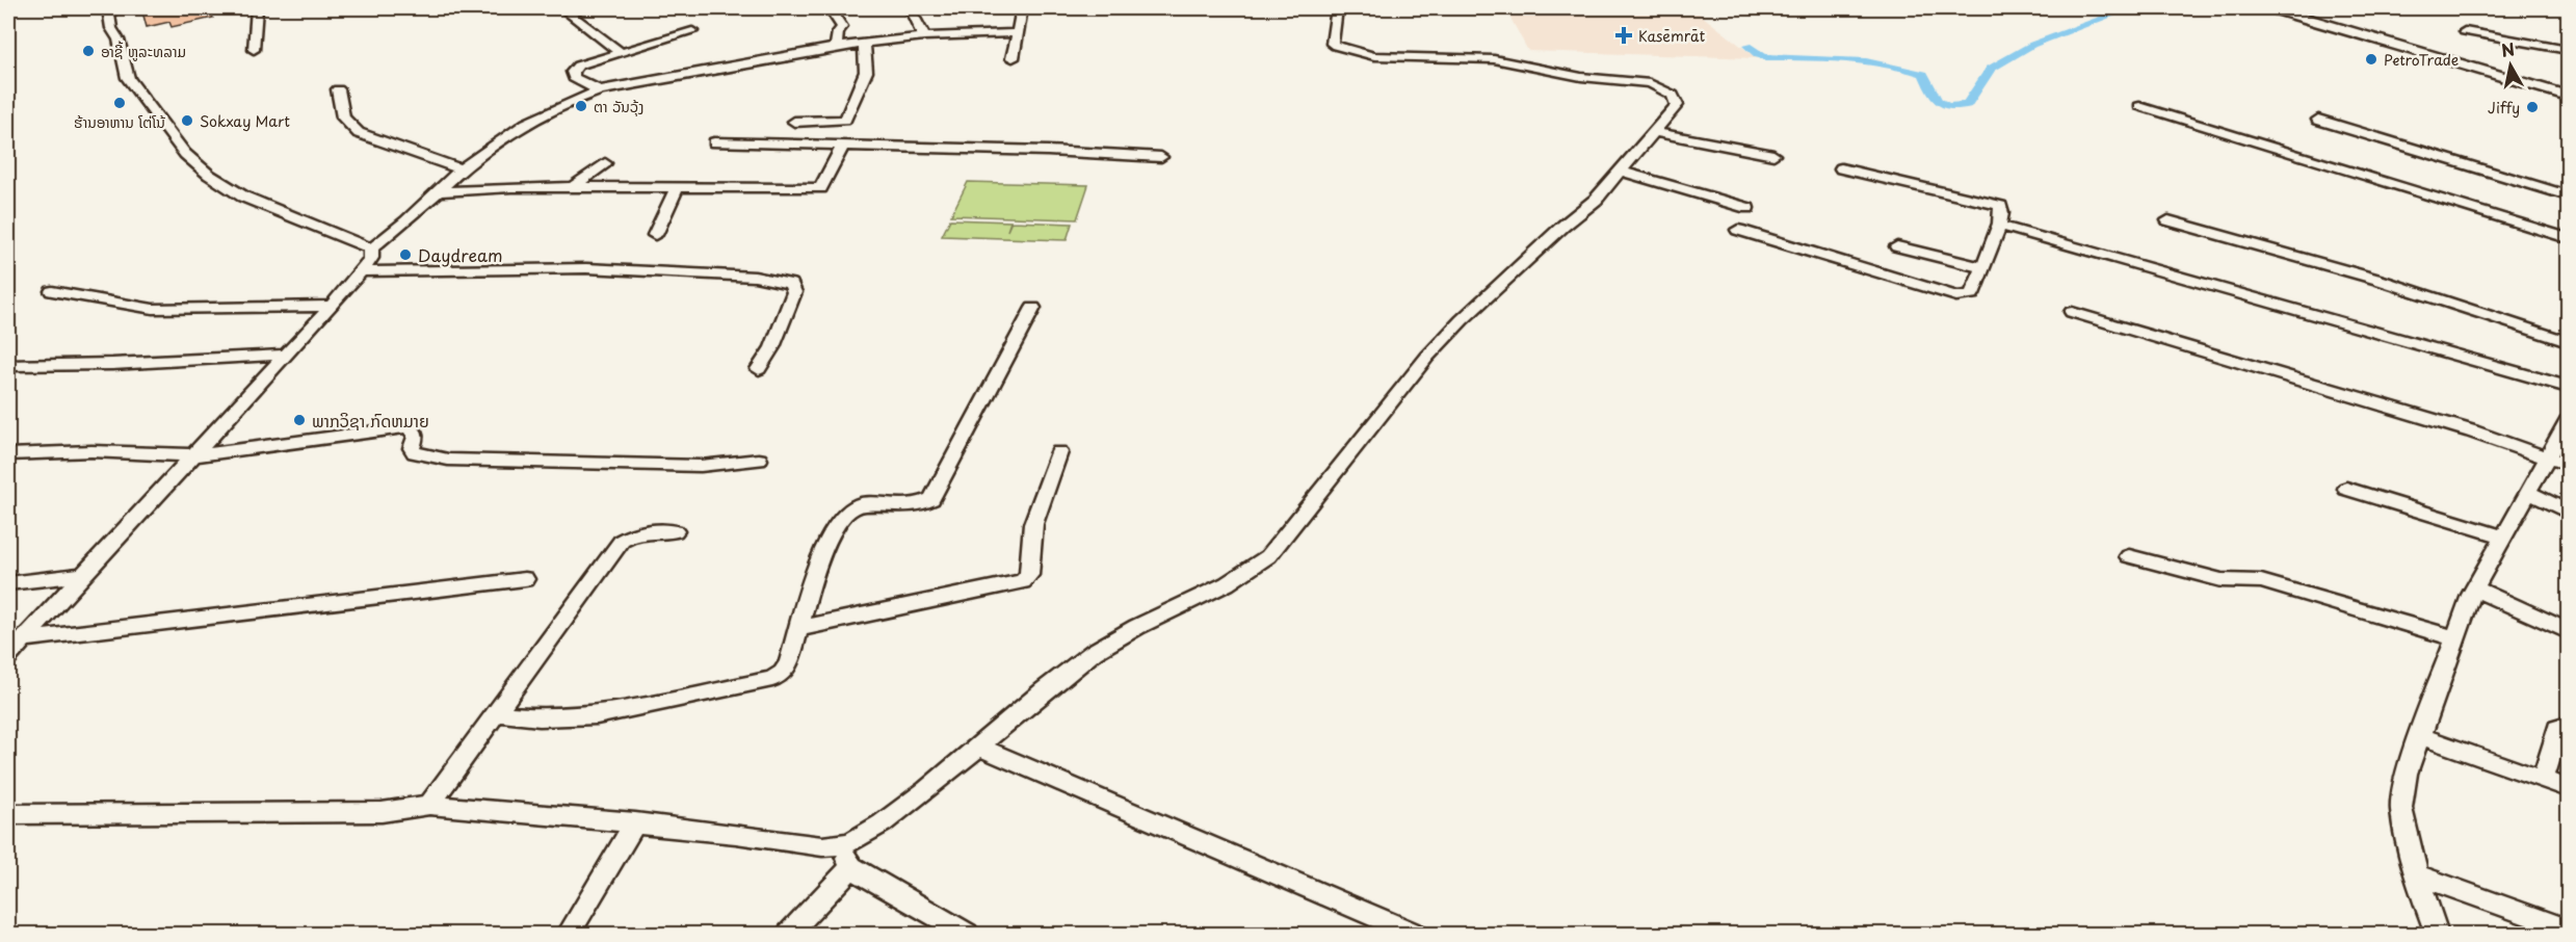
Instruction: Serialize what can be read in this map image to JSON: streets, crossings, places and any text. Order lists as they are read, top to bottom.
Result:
{
  "places": {
    "health": ["Kasēmrāt"],
    "other": [
      "ອາຊີ້ ຫູລະທລາມ",
      "PetroTrade",
      "ຮ້ານອາຫານ ໂຕ່ໂນ້",
      "ຕາ ວັນວຸ້ງ",
      "Jiffy",
      "Sokxay Mart",
      "Daydream",
      "ພາກວິຊາ ກົດຫມາຍ"
    ]
  },
  "north": "top"
}
